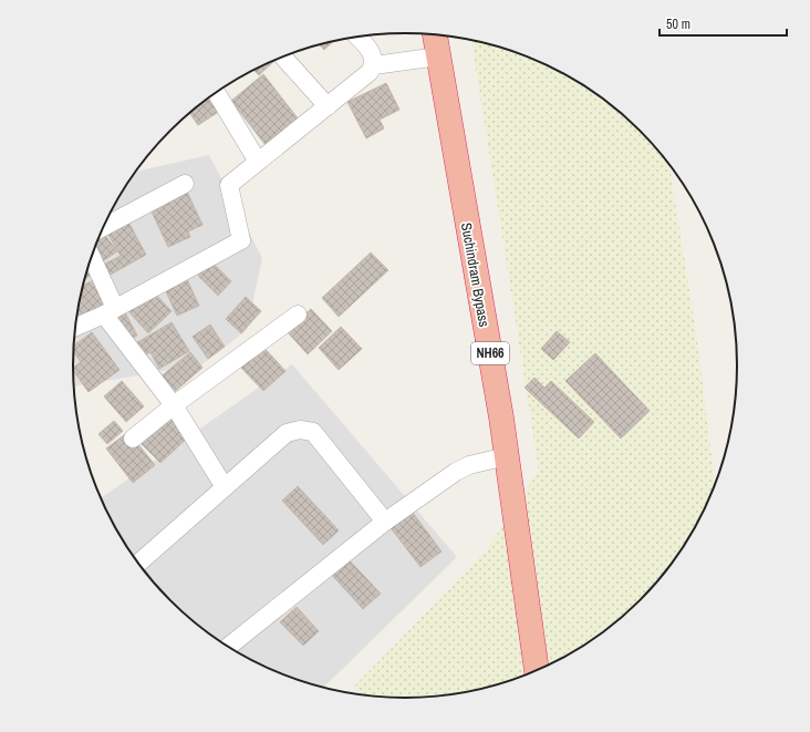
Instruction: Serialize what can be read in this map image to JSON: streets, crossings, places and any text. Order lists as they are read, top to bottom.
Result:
{
  "streets": {
    "highway": ["Suchindram Bypass", "NH66"]
  },
  "scale_bar": "50 m"
}
